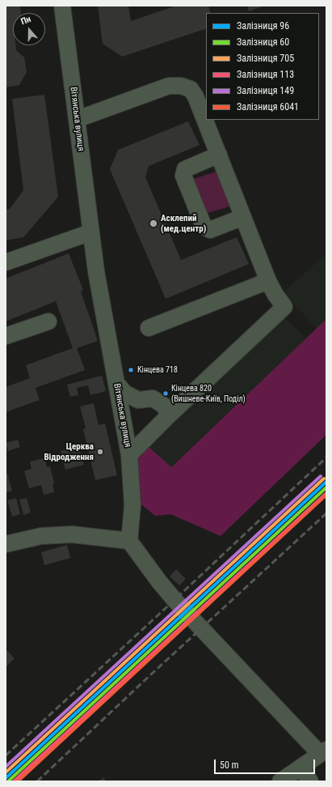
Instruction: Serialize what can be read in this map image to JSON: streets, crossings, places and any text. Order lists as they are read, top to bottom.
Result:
{
  "streets": {
    "street": ["Вітянська вулиця"]
  },
  "places": [
    "Асклепий (мед.центр)",
    "Кінцева 718",
    "Кінцева 820 (Вишневе-Київ, Поділ)",
    "Церква Відродження"
  ],
  "lines": [
    "rail line 149",
    "rail line 705",
    "rail line 96",
    "rail line 60",
    "rail line 113",
    "rail line 6041"
  ],
  "legend": [
    "Залізниця 96",
    "Залізниця 60",
    "Залізниця 705",
    "Залізниця 113",
    "Залізниця 149",
    "Залізниця 6041"
  ],
  "scale_bar": "50 m",
  "north": "top"
}
